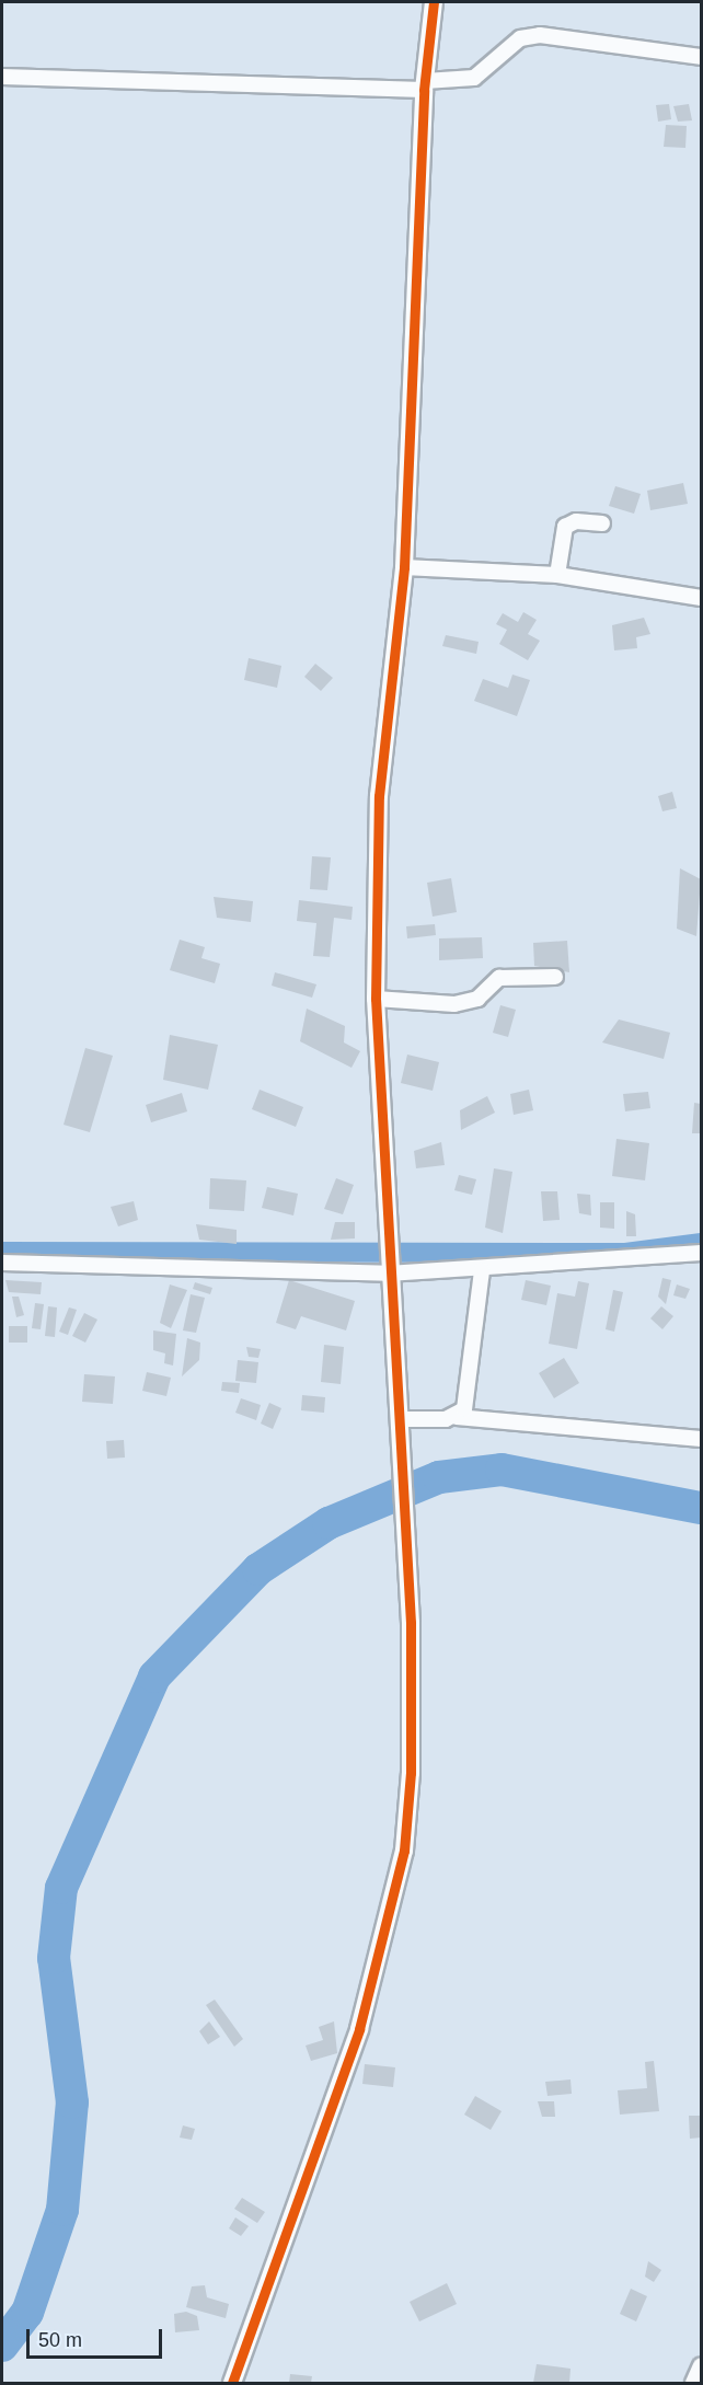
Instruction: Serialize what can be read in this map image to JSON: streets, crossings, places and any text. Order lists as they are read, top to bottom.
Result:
{
  "scale_bar": "50 m"
}
